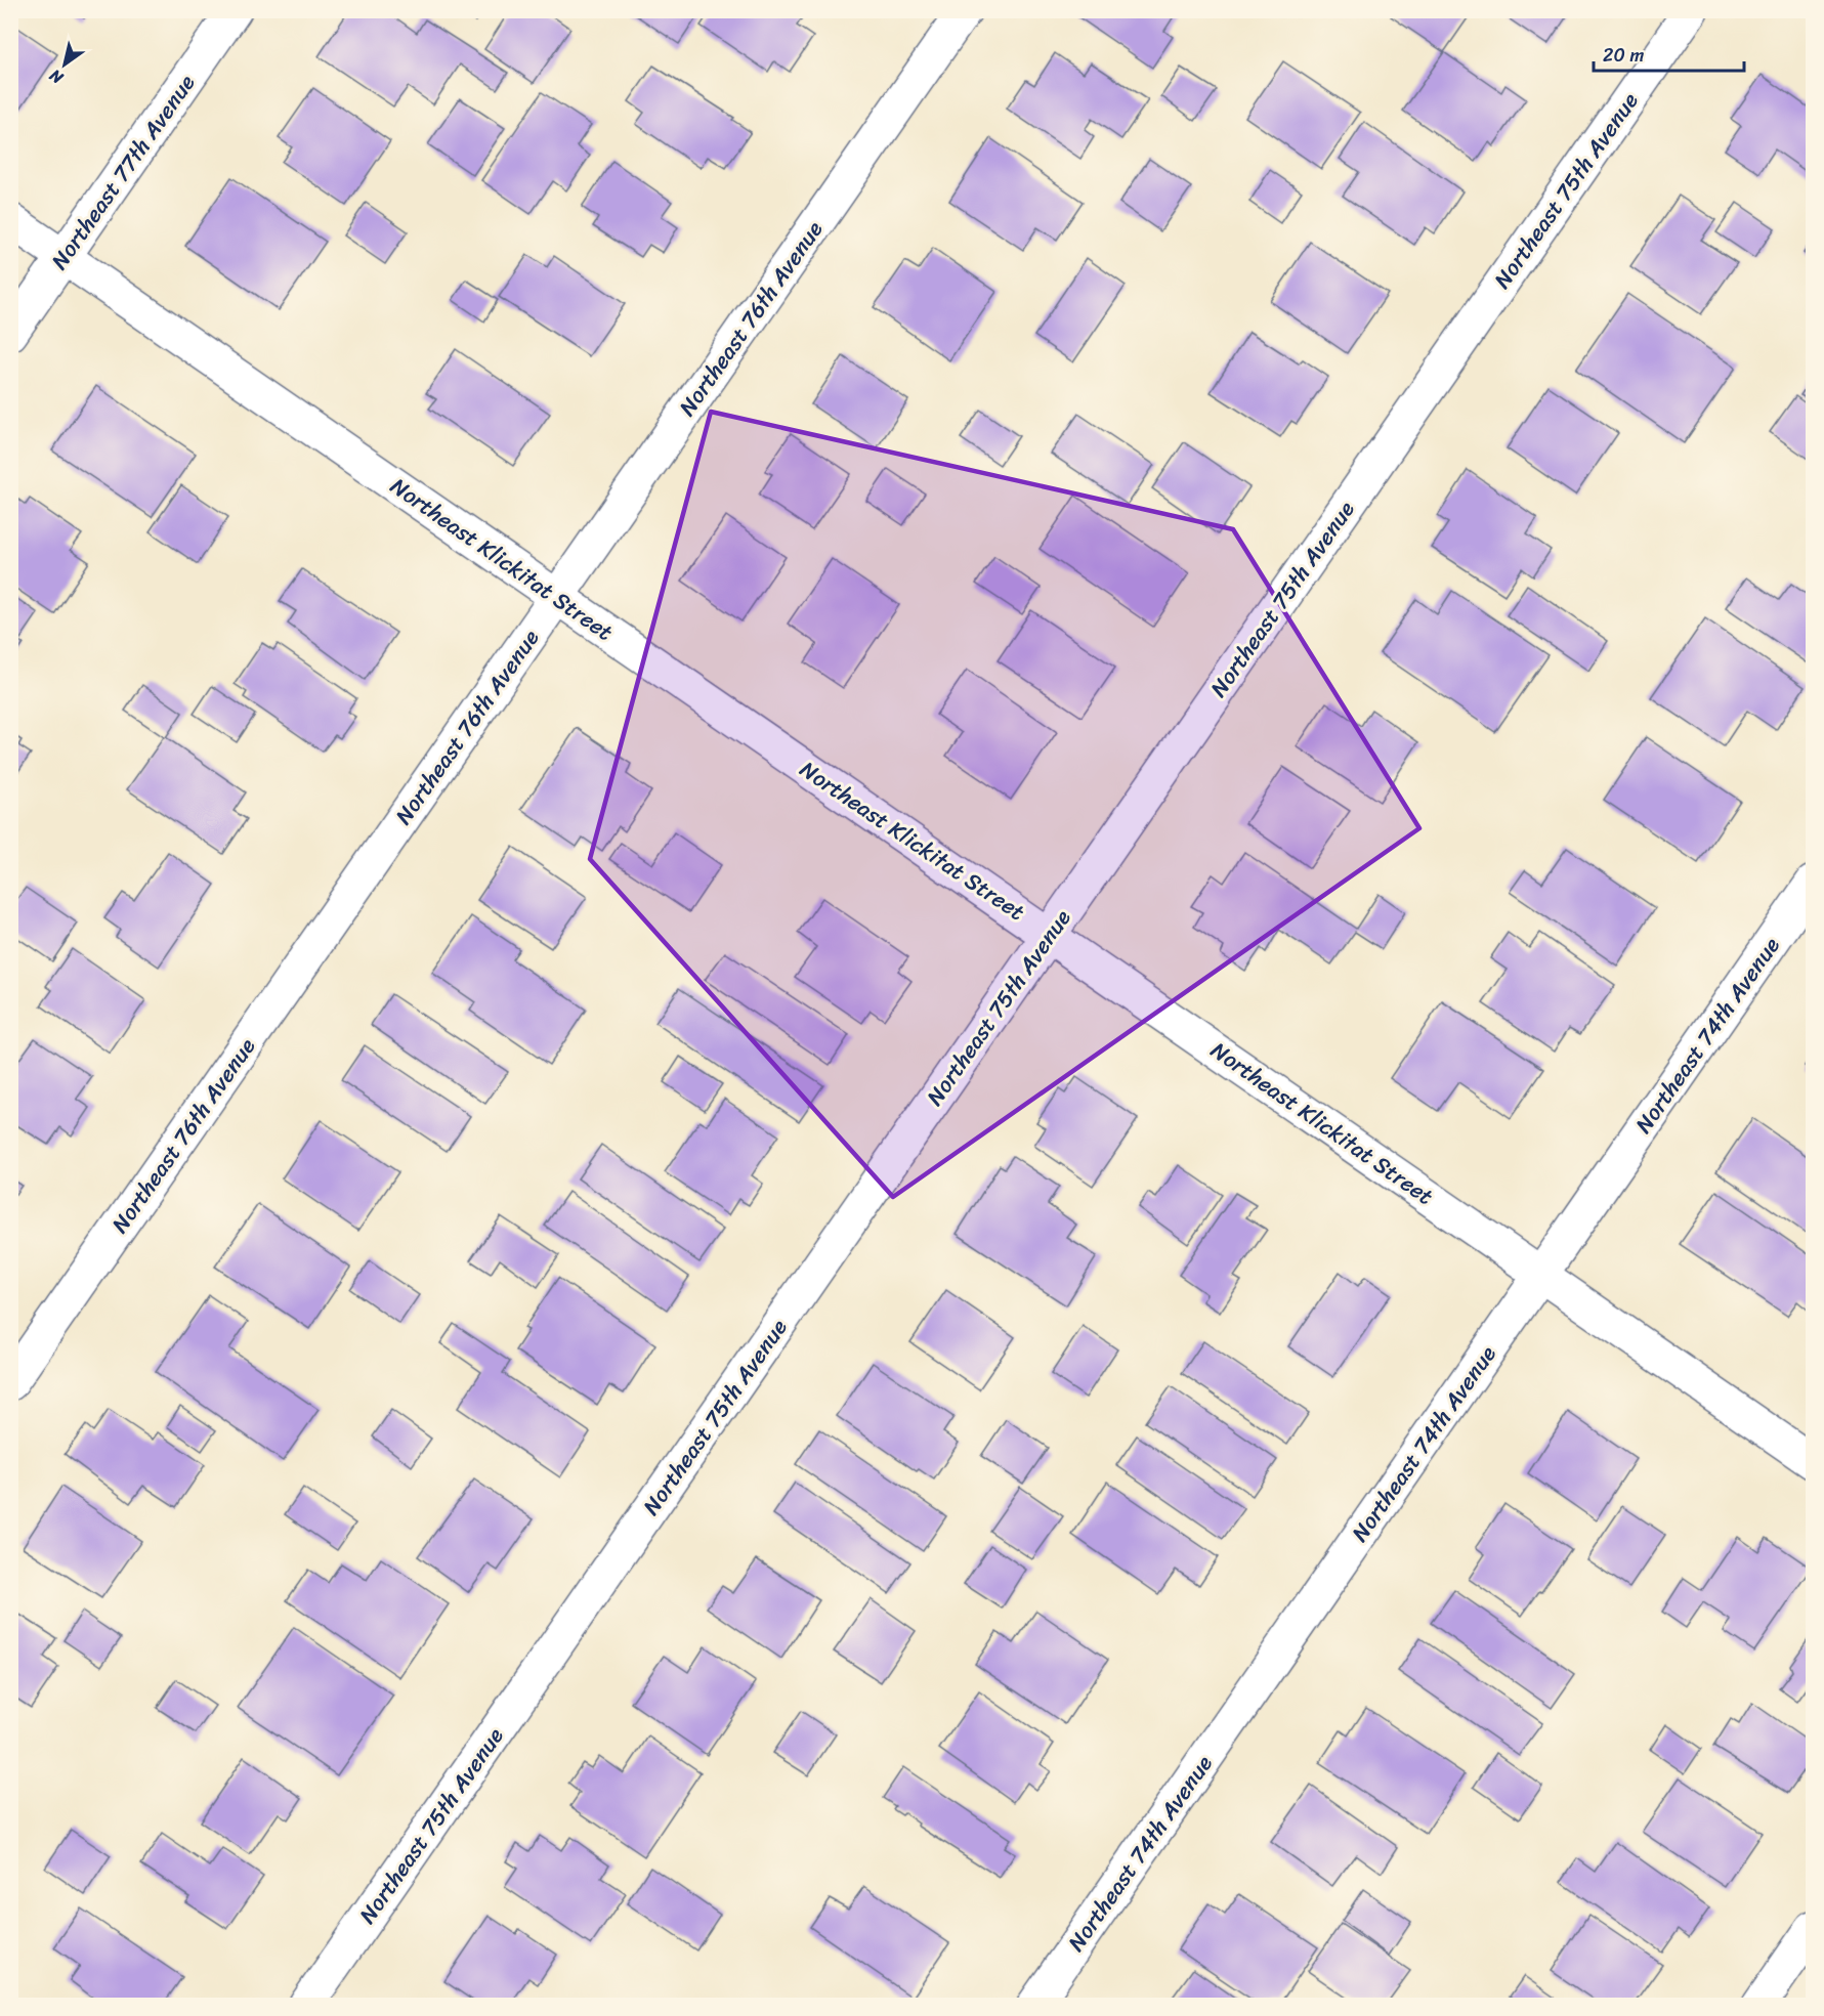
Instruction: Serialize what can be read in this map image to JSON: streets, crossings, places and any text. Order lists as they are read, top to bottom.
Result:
{
  "streets": {
    "street": [
      "Northeast 77th Avenue",
      "Northeast 75th Avenue",
      "Northeast 76th Avenue",
      "Northeast Klickitat Street",
      "Northeast 74th Avenue"
    ]
  },
  "crossings": [
    ["Northeast 77th Avenue", "Northeast Klickitat Street"],
    ["Northeast 75th Avenue", "Northeast Klickitat Street"],
    ["Northeast 76th Avenue", "Northeast Klickitat Street"],
    ["Northeast Klickitat Street", "Northeast 74th Avenue"]
  ],
  "scale_bar": "20 m",
  "north": "bottom left"
}
